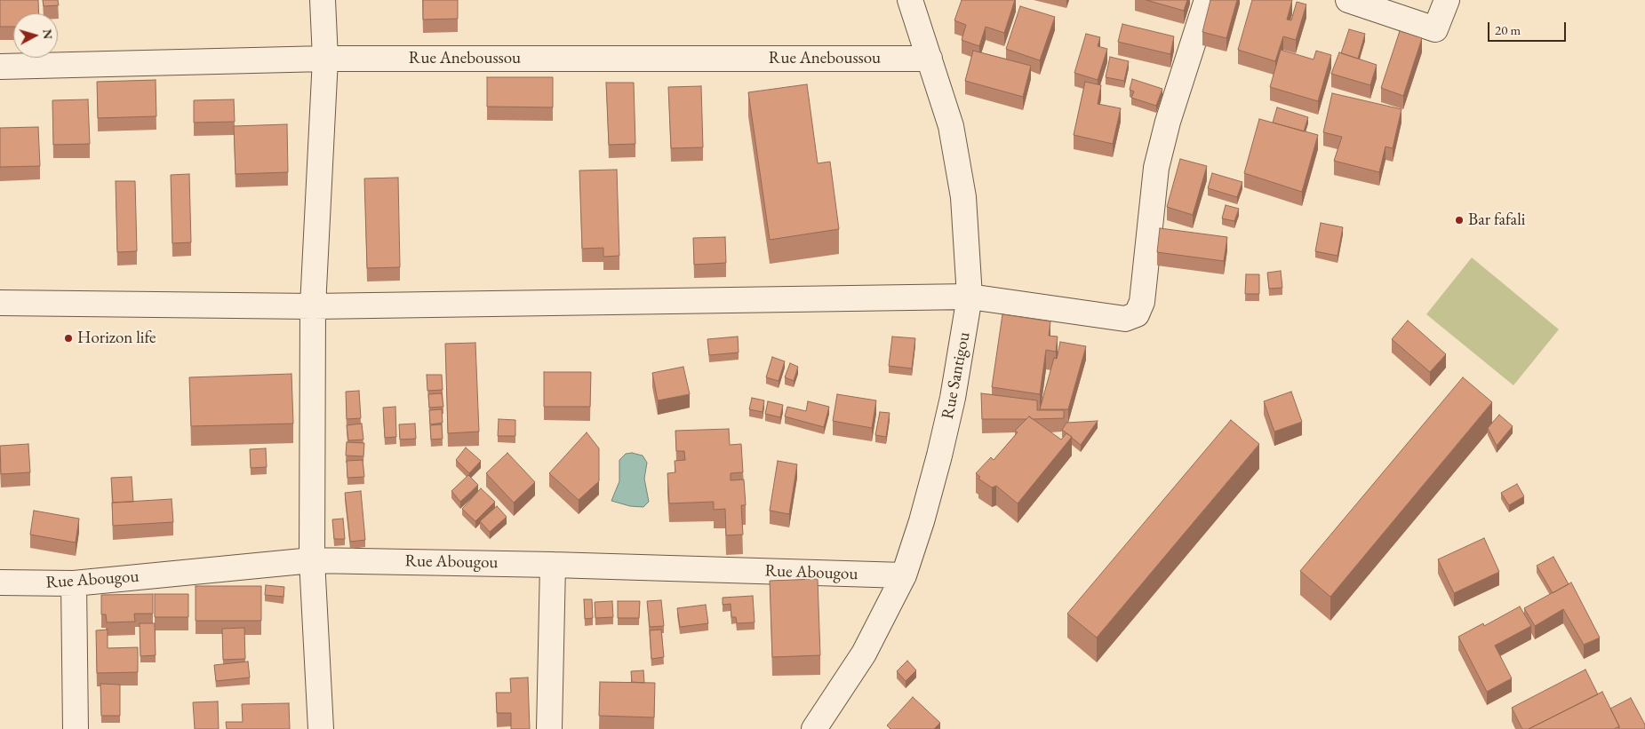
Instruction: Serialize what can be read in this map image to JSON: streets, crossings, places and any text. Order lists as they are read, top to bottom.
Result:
{
  "streets": {
    "street": ["Rue Aneboussou", "Rue Santigou", "Rue Abougou"]
  },
  "crossings": [
    ["Rue Aneboussou", "Rue Santigou"],
    ["Rue Santigou", "Rue Abougou"]
  ],
  "places": ["Bar fafali", "Horizon life"],
  "scale_bar": "20 m",
  "north": "right"
}
